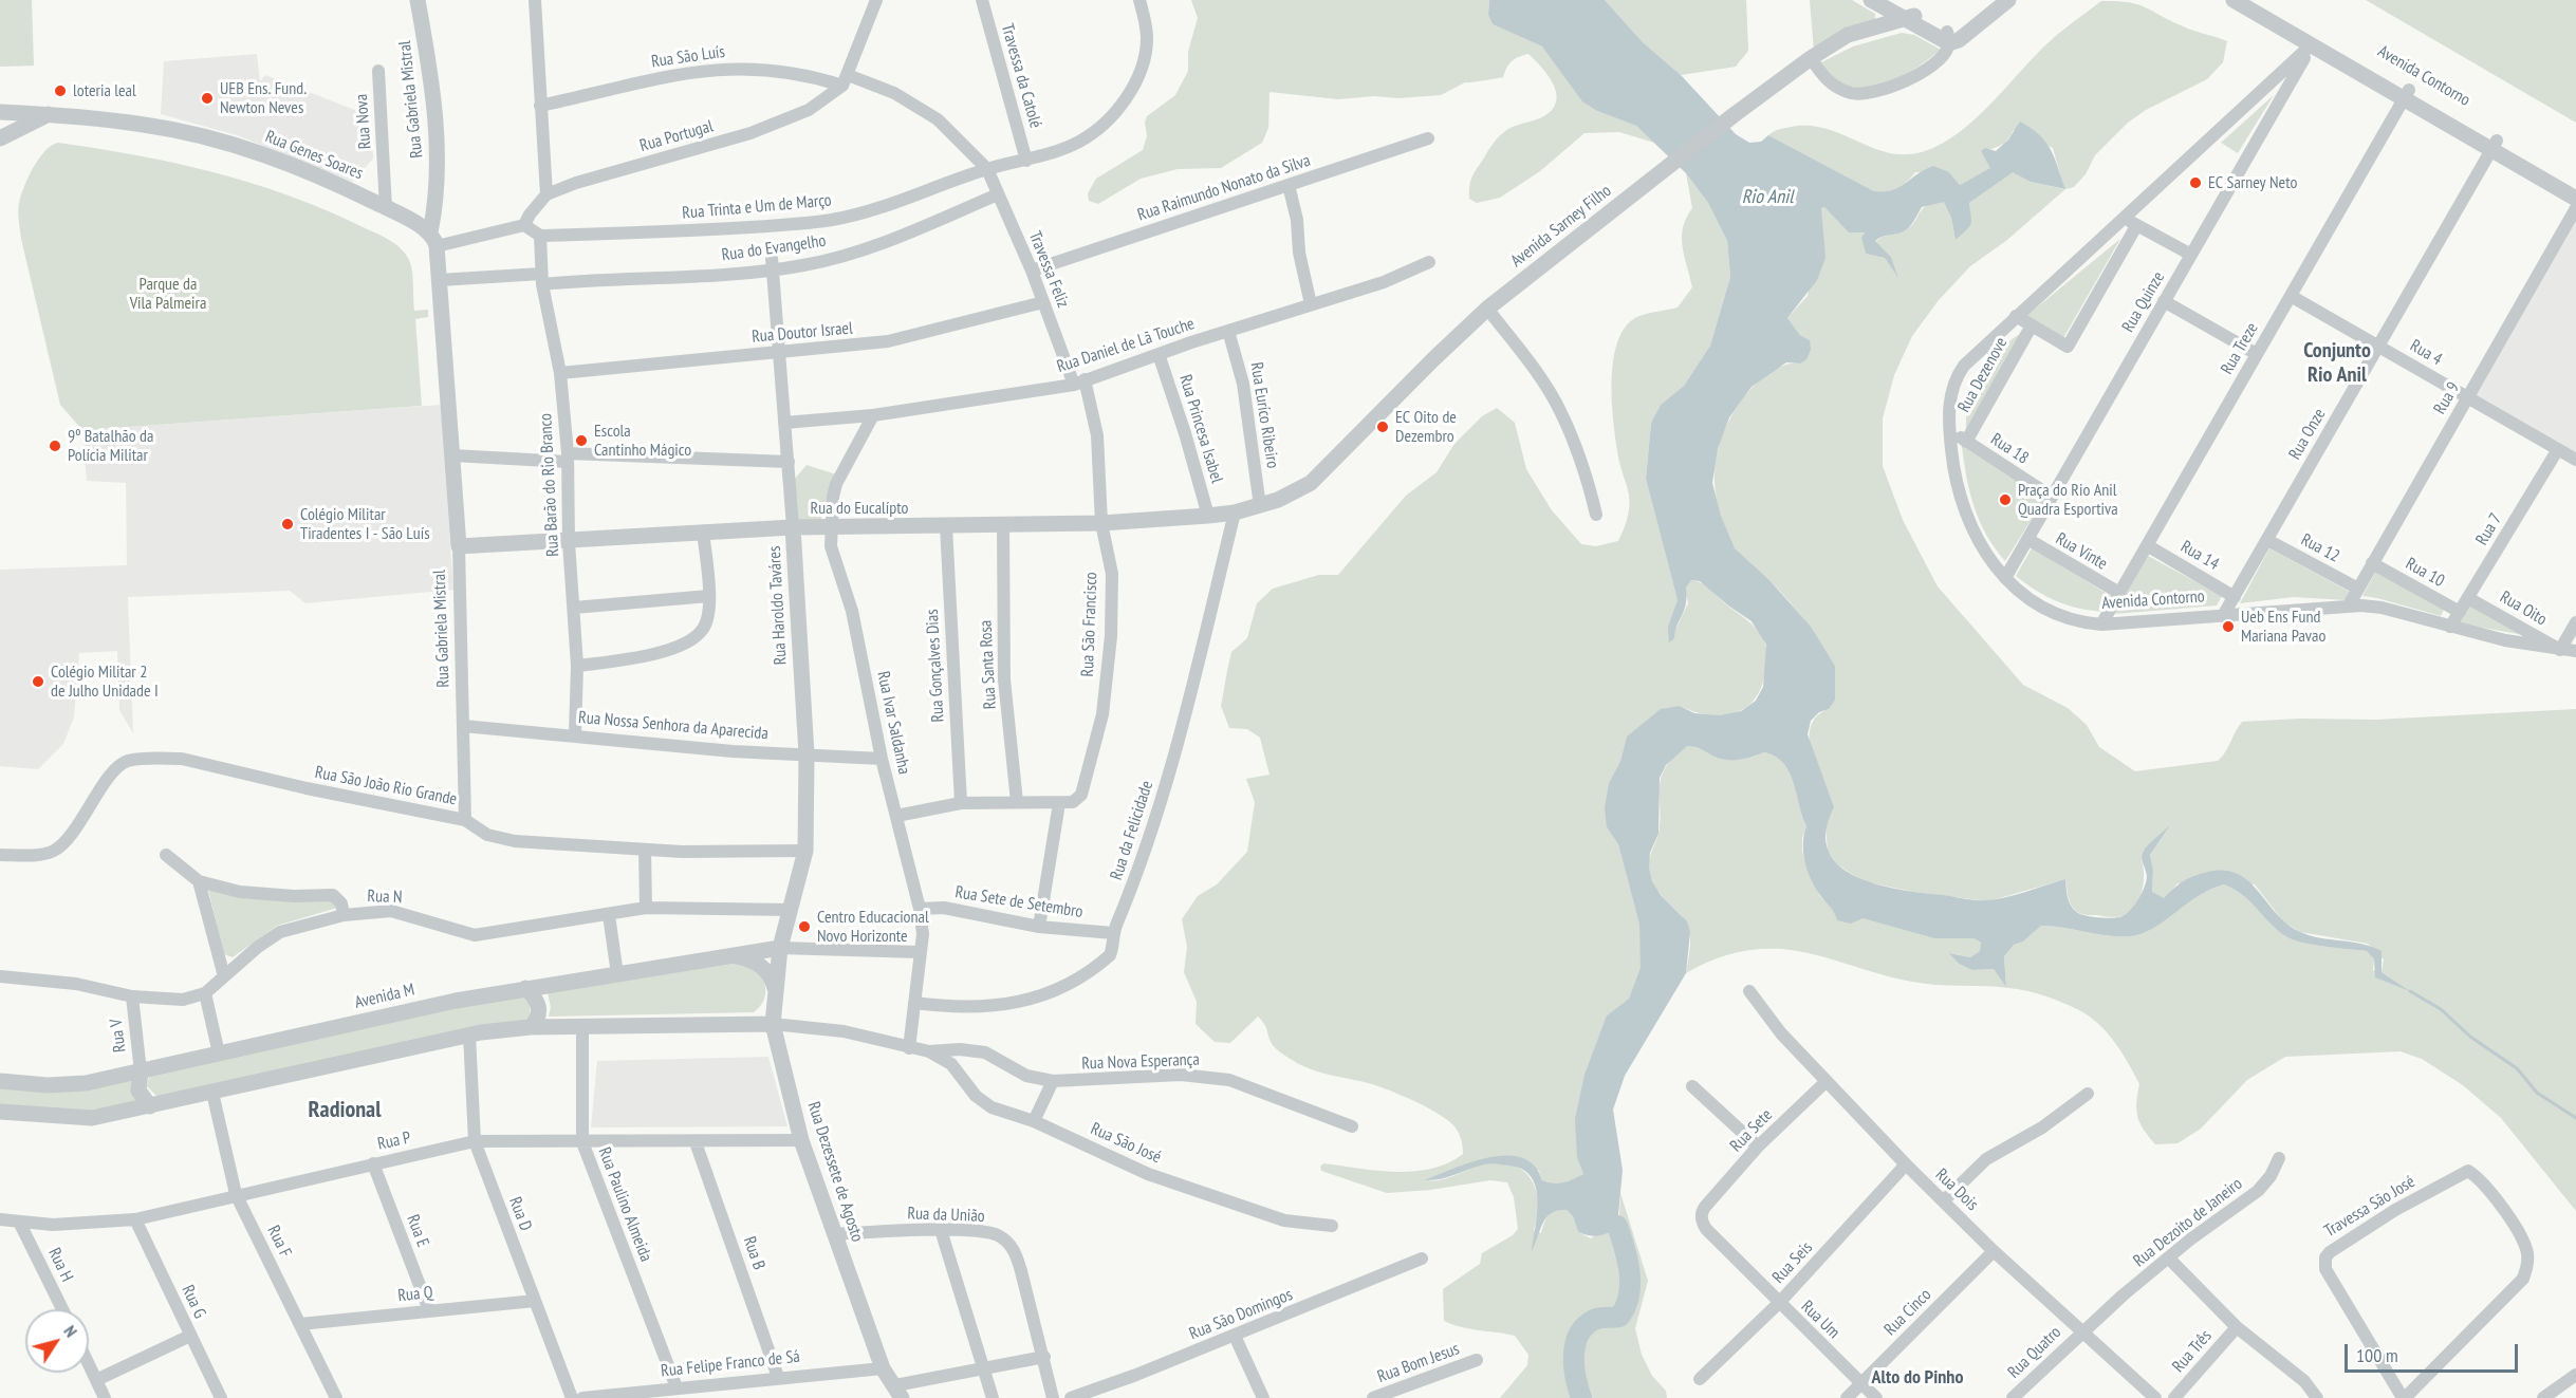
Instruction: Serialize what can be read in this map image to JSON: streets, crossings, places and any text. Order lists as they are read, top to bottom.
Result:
{
  "streets": {
    "street": [
      "Rua São Luís",
      "Travessa da Catolé",
      "Avenida Contorno",
      "Rua Gabriela Mistral",
      "Rua Nova",
      "Rua Portugal",
      "Rua Genes Soares",
      "Rua Raimundo Nonato da Silva",
      "Rua Trinta e Um de Março",
      "Avenida Sarney Filho",
      "Rua do Evangelho",
      "Travessa Feliz",
      "Rua Quinze",
      "Rua Doutor Israel",
      "Rua Daniel de Lã Touche",
      "Rua Treze",
      "Rua 4",
      "Rua Dezenove",
      "Rua 9",
      "Rua Euríco Ribeiro",
      "Rua Princesa Isabel",
      "Rua Onze",
      "Rua 18",
      "Rua Barão do Rio Branco",
      "Rua do Eucalípto",
      "Rua 7",
      "Rua 12",
      "Rua Vinte",
      "Rua 14",
      "Rua 10",
      "Rua Haroldo Taváres",
      "Rua Oito",
      "Rua São Francisco",
      "Rua Santa Rosa",
      "Rua Gonçalves Dias",
      "Rua Ivar Saldanha",
      "Rua Nossa Senhora da Aparecida",
      "Rua São João Rio Grande",
      "Rua da Felicidade",
      "Rua N",
      "Rua Sete de Setembro",
      "Avenida M",
      "Rua V",
      "Rua Nova Esperança",
      "Rua Sete",
      "Rua P",
      "Rua São José",
      "Rua Dezessete de Agosto",
      "Rua Dois",
      "Rua Paulino Almeida",
      "Travessa São José",
      "Rua D",
      "Rua da União",
      "Rua Dezoito de Janeiro",
      "Rua E",
      "Rua F",
      "Rua B",
      "Rua Seis",
      "Rua H",
      "Rua Q",
      "Rua G",
      "Rua Cinco",
      "Rua São Domingos",
      "Rua Um",
      "Rua Três",
      "Rua Quatro",
      "Rua Bom Jesus",
      "Rua Felipe Franco de Sá"
    ]
  },
  "crossings": [
    ["Rua São Luís", "Rua Portugal"],
    ["Rua São Luís", "Rua Trinta e Um de Março"],
    ["Rua São Luís", "Travessa Feliz"],
    ["Travessa da Catolé", "Rua Trinta e Um de Março"],
    ["Avenida Contorno", "Rua Quinze"],
    ["Avenida Contorno", "Rua Treze"],
    ["Avenida Contorno", "Rua Dezenove"],
    ["Avenida Contorno", "Rua 9"],
    ["Avenida Contorno", "Rua Onze"],
    ["Avenida Contorno", "Rua 18"],
    ["Avenida Contorno", "Rua 7"],
    ["Avenida Contorno", "Rua Oito"],
    ["Rua Gabriela Mistral", "Rua Genes Soares"],
    ["Rua Gabriela Mistral", "Rua do Evangelho"],
    ["Rua Gabriela Mistral", "Rua do Eucalípto"],
    ["Rua Gabriela Mistral", "Rua Nossa Senhora da Aparecida"],
    ["Rua Gabriela Mistral", "Rua São João Rio Grande"],
    ["Rua Nova", "Rua Genes Soares"],
    ["Rua Raimundo Nonato da Silva", "Travessa Feliz"],
    ["Rua Trinta e Um de Março", "Travessa Feliz"],
    ["Rua Trinta e Um de Março", "Rua Barão do Rio Branco"],
    ["Avenida Sarney Filho", "Rua Euríco Ribeiro"],
    ["Avenida Sarney Filho", "Rua do Eucalípto"],
    ["Rua do Evangelho", "Travessa Feliz"],
    ["Rua do Evangelho", "Rua Barão do Rio Branco"],
    ["Rua do Evangelho", "Rua Haroldo Taváres"],
    ["Travessa Feliz", "Rua Doutor Israel"],
    ["Travessa Feliz", "Rua Daniel de Lã Touche"],
    ["Travessa Feliz", "Rua São Francisco"],
    ["Rua Quinze", "Rua 18"],
    ["Rua Quinze", "Rua Vinte"],
    ["Rua Doutor Israel", "Rua Barão do Rio Branco"],
    ["Rua Doutor Israel", "Rua Haroldo Taváres"],
    ["Rua Daniel de Lã Touche", "Rua Euríco Ribeiro"],
    ["Rua Daniel de Lã Touche", "Rua Princesa Isabel"],
    ["Rua Daniel de Lã Touche", "Rua Haroldo Taváres"],
    ["Rua Daniel de Lã Touche", "Rua São Francisco"],
    ["Rua Daniel de Lã Touche", "Rua Ivar Saldanha"],
    ["Rua Treze", "Rua 4"],
    ["Rua Treze", "Rua Vinte"],
    ["Rua Treze", "Rua 14"],
    ["Rua 4", "Rua 9"],
    ["Rua 4", "Rua Onze"],
    ["Rua 4", "Rua 7"],
    ["Rua Dezenove", "Rua 18"],
    ["Rua 9", "Rua 12"],
    ["Rua 9", "Rua 10"],
    ["Rua Euríco Ribeiro", "Rua do Eucalípto"],
    ["Rua Princesa Isabel", "Rua do Eucalípto"],
    ["Rua Onze", "Rua 12"],
    ["Rua Onze", "Rua 14"],
    ["Rua Barão do Rio Branco", "Rua do Eucalípto"],
    ["Rua Barão do Rio Branco", "Rua Nossa Senhora da Aparecida"],
    ["Rua do Eucalípto", "Rua Haroldo Taváres"],
    ["Rua do Eucalípto", "Rua São Francisco"],
    ["Rua do Eucalípto", "Rua Santa Rosa"],
    ["Rua do Eucalípto", "Rua Gonçalves Dias"],
    ["Rua do Eucalípto", "Rua Ivar Saldanha"],
    ["Rua do Eucalípto", "Rua da Felicidade"],
    ["Rua 7", "Rua 10"],
    ["Rua 7", "Rua Oito"],
    ["Rua Haroldo Taváres", "Rua Nossa Senhora da Aparecida"],
    ["Rua Haroldo Taváres", "Rua São João Rio Grande"],
    ["Rua Haroldo Taváres", "Rua N"],
    ["Rua Haroldo Taváres", "Avenida M"],
    ["Rua Haroldo Taváres", "Rua Dezessete de Agosto"],
    ["Rua Ivar Saldanha", "Rua Nossa Senhora da Aparecida"],
    ["Rua Ivar Saldanha", "Rua da Felicidade"],
    ["Rua Ivar Saldanha", "Rua Sete de Setembro"],
    ["Rua da Felicidade", "Rua Sete de Setembro"],
    ["Avenida M", "Rua V"],
    ["Avenida M", "Rua Dezessete de Agosto"],
    ["Rua Nova Esperança", "Rua São José"],
    ["Rua Sete", "Rua Dois"],
    ["Rua Sete", "Rua Um"],
    ["Rua P", "Rua Dezessete de Agosto"],
    ["Rua P", "Rua Paulino Almeida"],
    ["Rua P", "Rua D"],
    ["Rua P", "Rua E"],
    ["Rua P", "Rua F"],
    ["Rua P", "Rua B"],
    ["Rua P", "Rua H"],
    ["Rua P", "Rua G"],
    ["Rua Dezessete de Agosto", "Rua da União"],
    ["Rua Dezessete de Agosto", "Rua Felipe Franco de Sá"],
    ["Rua Dois", "Rua Dezoito de Janeiro"],
    ["Rua Dois", "Rua Seis"],
    ["Rua Dois", "Rua Cinco"],
    ["Rua Dois", "Rua Quatro"],
    ["Rua Paulino Almeida", "Rua Felipe Franco de Sá"],
    ["Rua D", "Rua Q"],
    ["Rua Dezoito de Janeiro", "Rua Quatro"],
    ["Rua E", "Rua Q"],
    ["Rua F", "Rua Q"],
    ["Rua B", "Rua Felipe Franco de Sá"],
    ["Rua Seis", "Rua Um"],
    ["Rua Cinco", "Rua Um"]
  ],
  "districts": ["Conjunto Rio Anil", "Radional", "Alto do Pinho"],
  "water": ["Rio Anil"],
  "parks": ["Parque da Vila Palmeira"],
  "places": [
    "loteria leal",
    "UEB Ens. Fund. Newton Neves",
    "EC Sarney Neto",
    "EC Oito de Dezembro",
    "Escola Cantinho Mágico",
    "9º Batalhão da Polícia Militar",
    "Praça do Rio Anil Quadra Esportiva",
    "Colégio Militar Tiradentes I - São Luís",
    "Ueb Ens Fund Mariana Pavao",
    "Colégio Militar 2 de Julho Unidade I",
    "Centro Educacional Novo Horizonte"
  ],
  "scale_bar": "100 m",
  "north": "top right"
}
